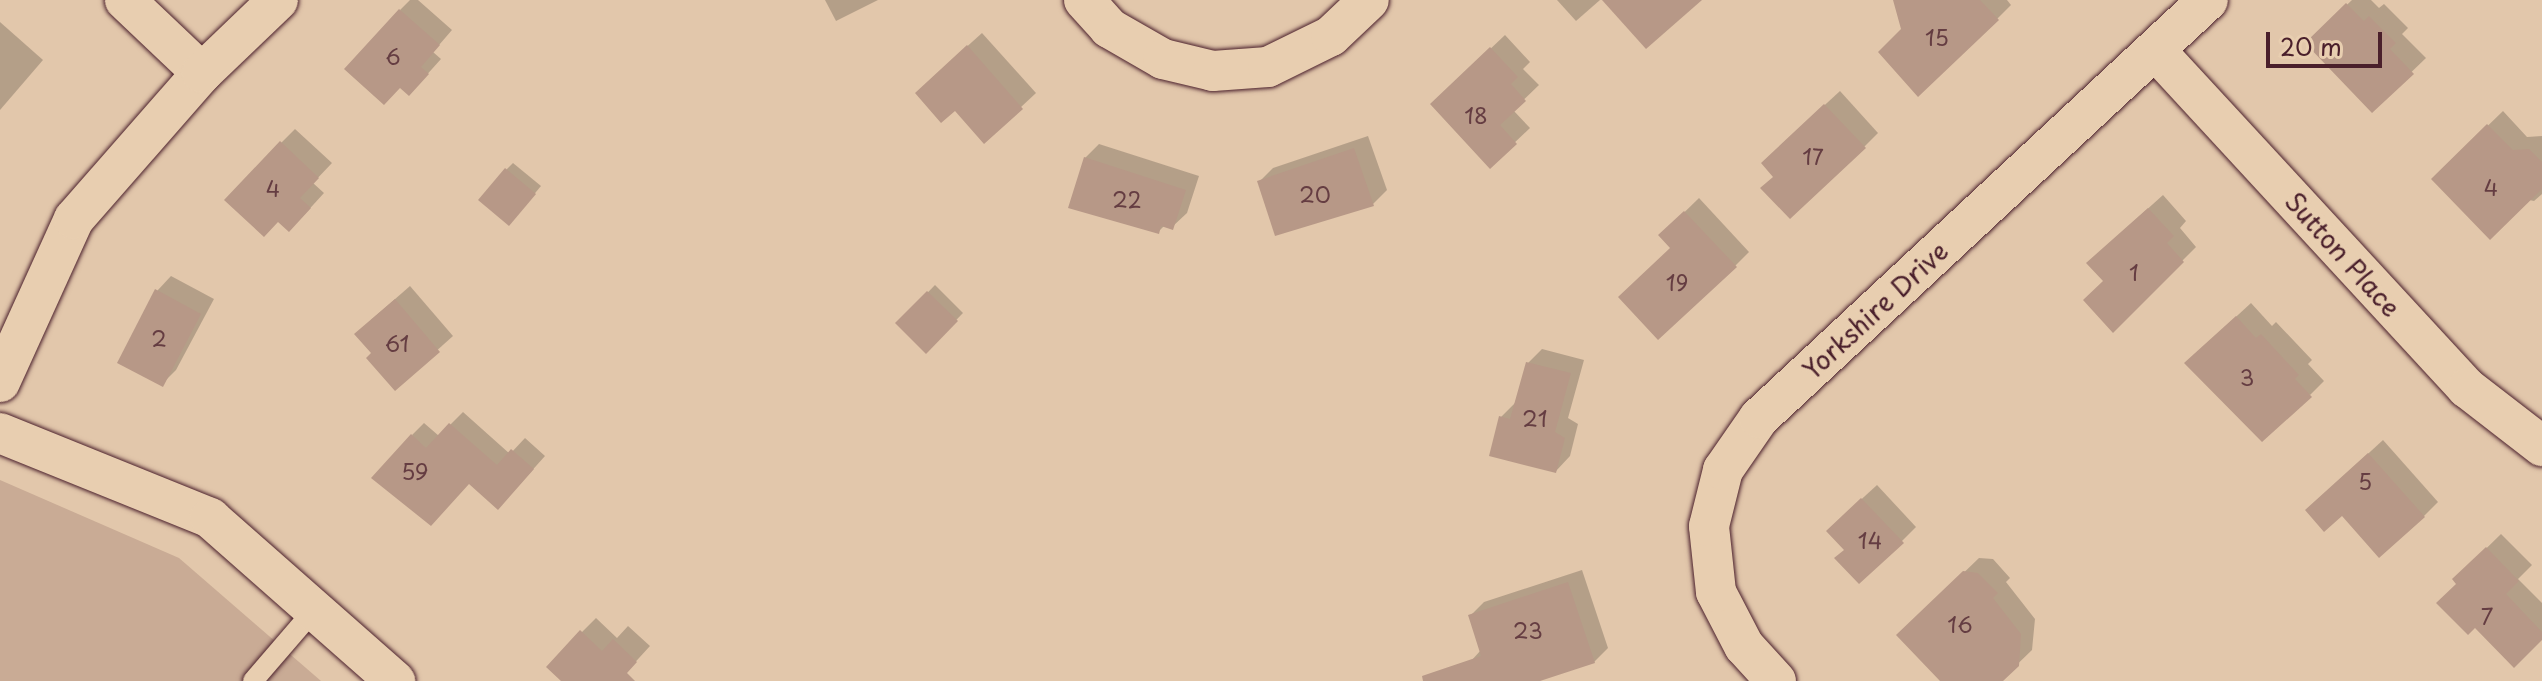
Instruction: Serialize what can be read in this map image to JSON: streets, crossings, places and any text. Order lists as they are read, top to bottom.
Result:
{
  "streets": {
    "street": ["Sutton Place", "Yorkshire Drive"]
  },
  "crossings": [
    ["Sutton Place", "Yorkshire Drive"]
  ],
  "house_numbers": [
    "15",
    "6",
    "18",
    "17",
    "4",
    "4",
    "20",
    "22",
    "1",
    "19",
    "2",
    "61",
    "3",
    "21",
    "59",
    "5",
    "14",
    "7",
    "16",
    "23"
  ],
  "scale_bar": "20 m"
}
